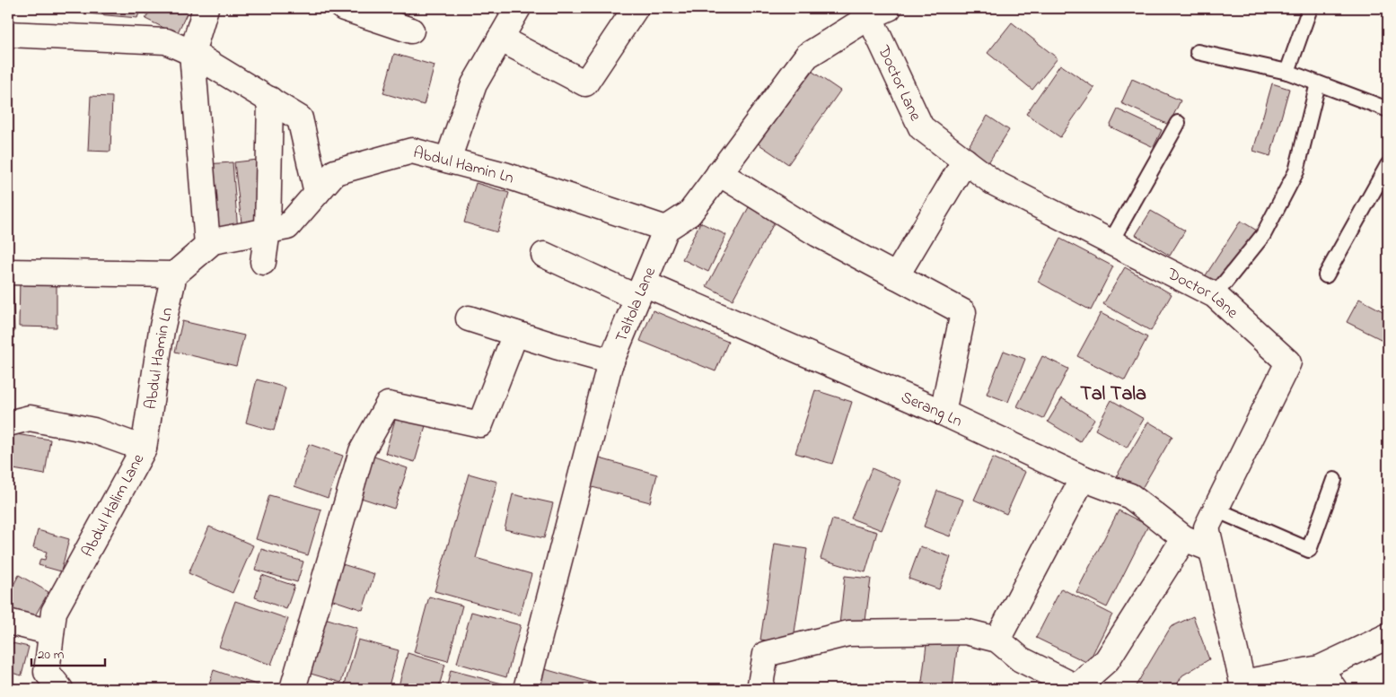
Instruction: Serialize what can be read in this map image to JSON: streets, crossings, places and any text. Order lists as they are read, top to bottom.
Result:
{
  "streets": {
    "street": [
      "Doctor Lane",
      "Abdul Hamin Ln",
      "Taltola Lane",
      "Serang Ln",
      "Abdul Halim Lane"
    ]
  },
  "crossings": [
    ["Doctor Lane", "Serang Ln"],
    ["Abdul Hamin Ln", "Taltola Lane"],
    ["Abdul Hamin Ln", "Abdul Halim Lane"],
    ["Taltola Lane", "Serang Ln"]
  ],
  "districts": ["Tal Tala"],
  "scale_bar": "20 m"
}
